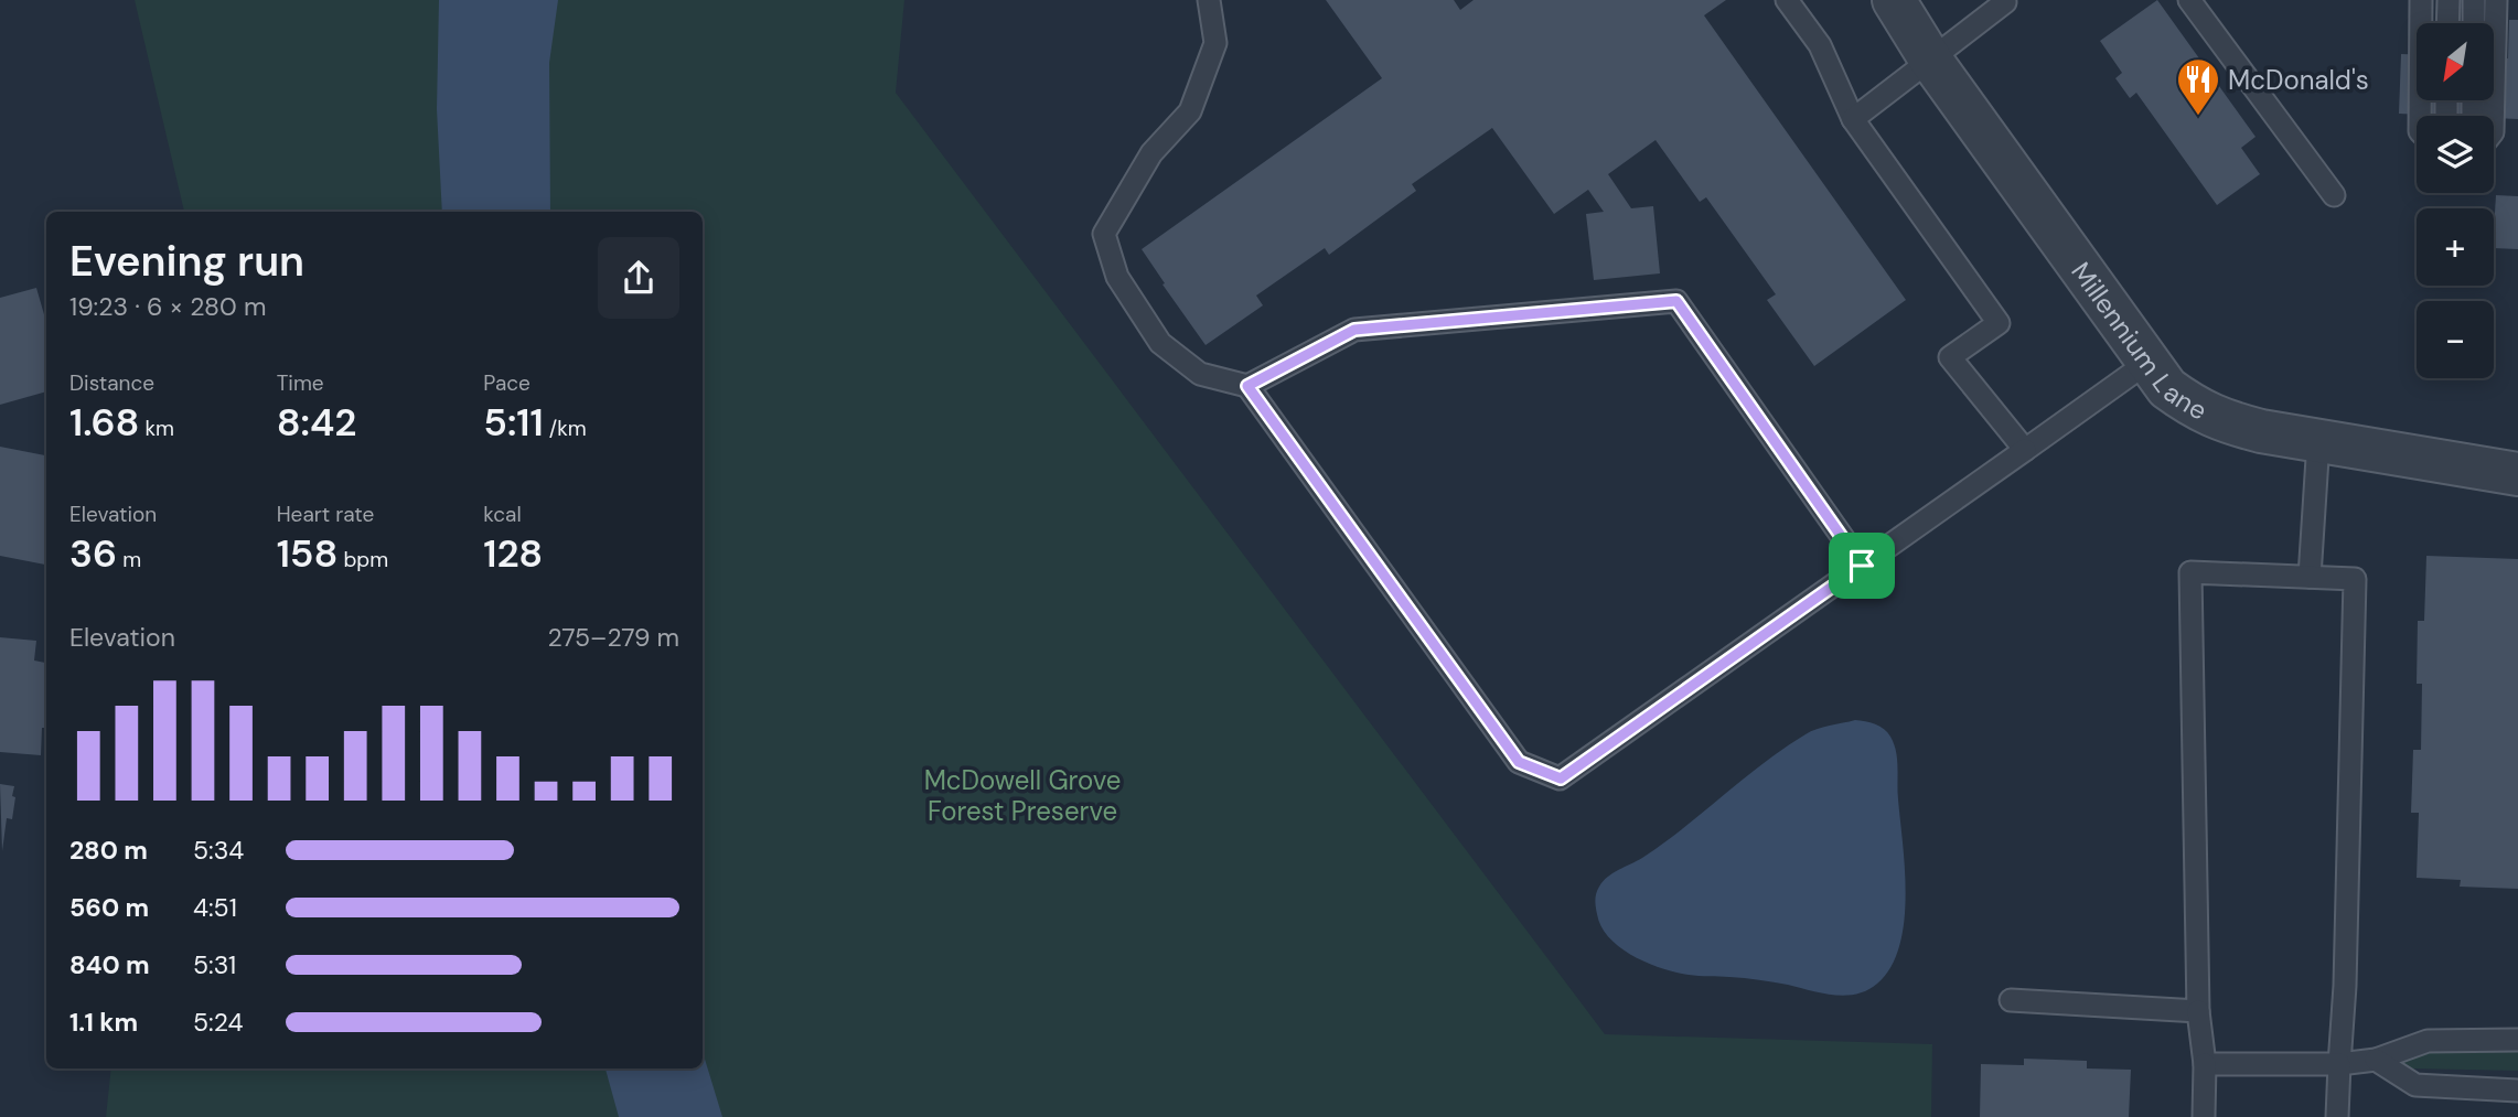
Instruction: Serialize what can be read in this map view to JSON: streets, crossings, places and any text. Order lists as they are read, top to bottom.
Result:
{
  "streets": {
    "street": ["Millennium Lane"]
  },
  "parks": ["McDowell Grove Forest Preserve"],
  "places": {
    "restaurant": ["McDonald's"]
  },
  "north": "bottom left",
  "page": {
    "map_buttons": ["+", "−"],
    "heading": ["Evening run", "19:23 · 6 × 280 m"],
    "stats": [
      ["Distance", "1.68 km"],
      ["Time", "8:42"],
      ["Pace", "5:11 /km"],
      ["Elevation", "36 m"],
      ["Heart rate", "158 bpm"],
      ["kcal", "128"]
    ],
    "chart": ["Elevation", "275–279 m"],
    "list": [
      {
        "name": "280 m",
        "note": "5:34"
      },
      {
        "name": "560 m",
        "note": "4:51"
      },
      {
        "name": "840 m",
        "note": "5:31"
      },
      {
        "name": "1.1 km",
        "note": "5:24"
      }
    ]
  }
}
